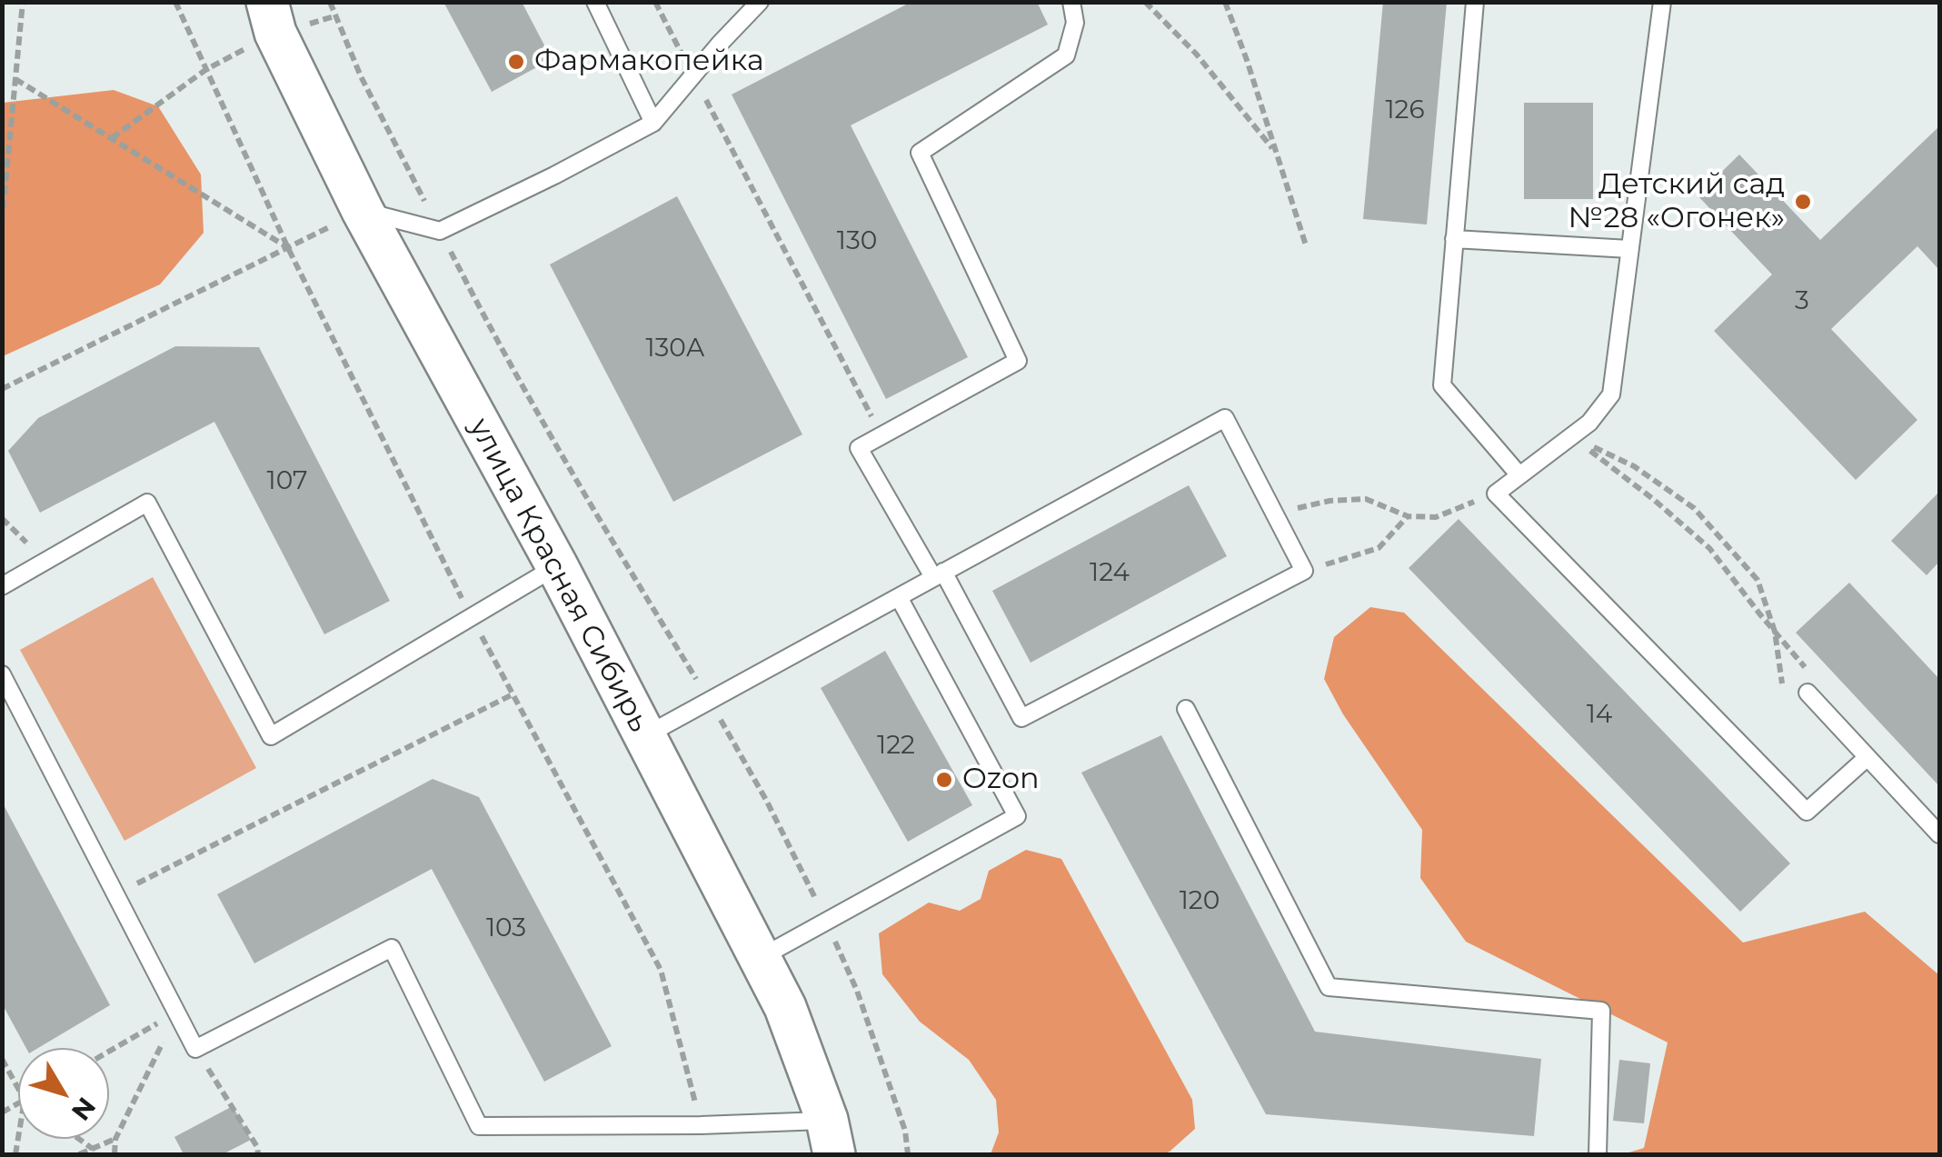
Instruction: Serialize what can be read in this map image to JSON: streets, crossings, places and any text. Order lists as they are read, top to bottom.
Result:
{
  "streets": {
    "street": ["улица Красная Сибирь"]
  },
  "places": ["Фармакопейка", "Детский сад №28 «Огонек»", "Ozon"],
  "house_numbers": [
    "126",
    "130",
    "3",
    "130А",
    "107",
    "124",
    "14",
    "122",
    "120",
    "103"
  ],
  "north": "bottom right"
}
